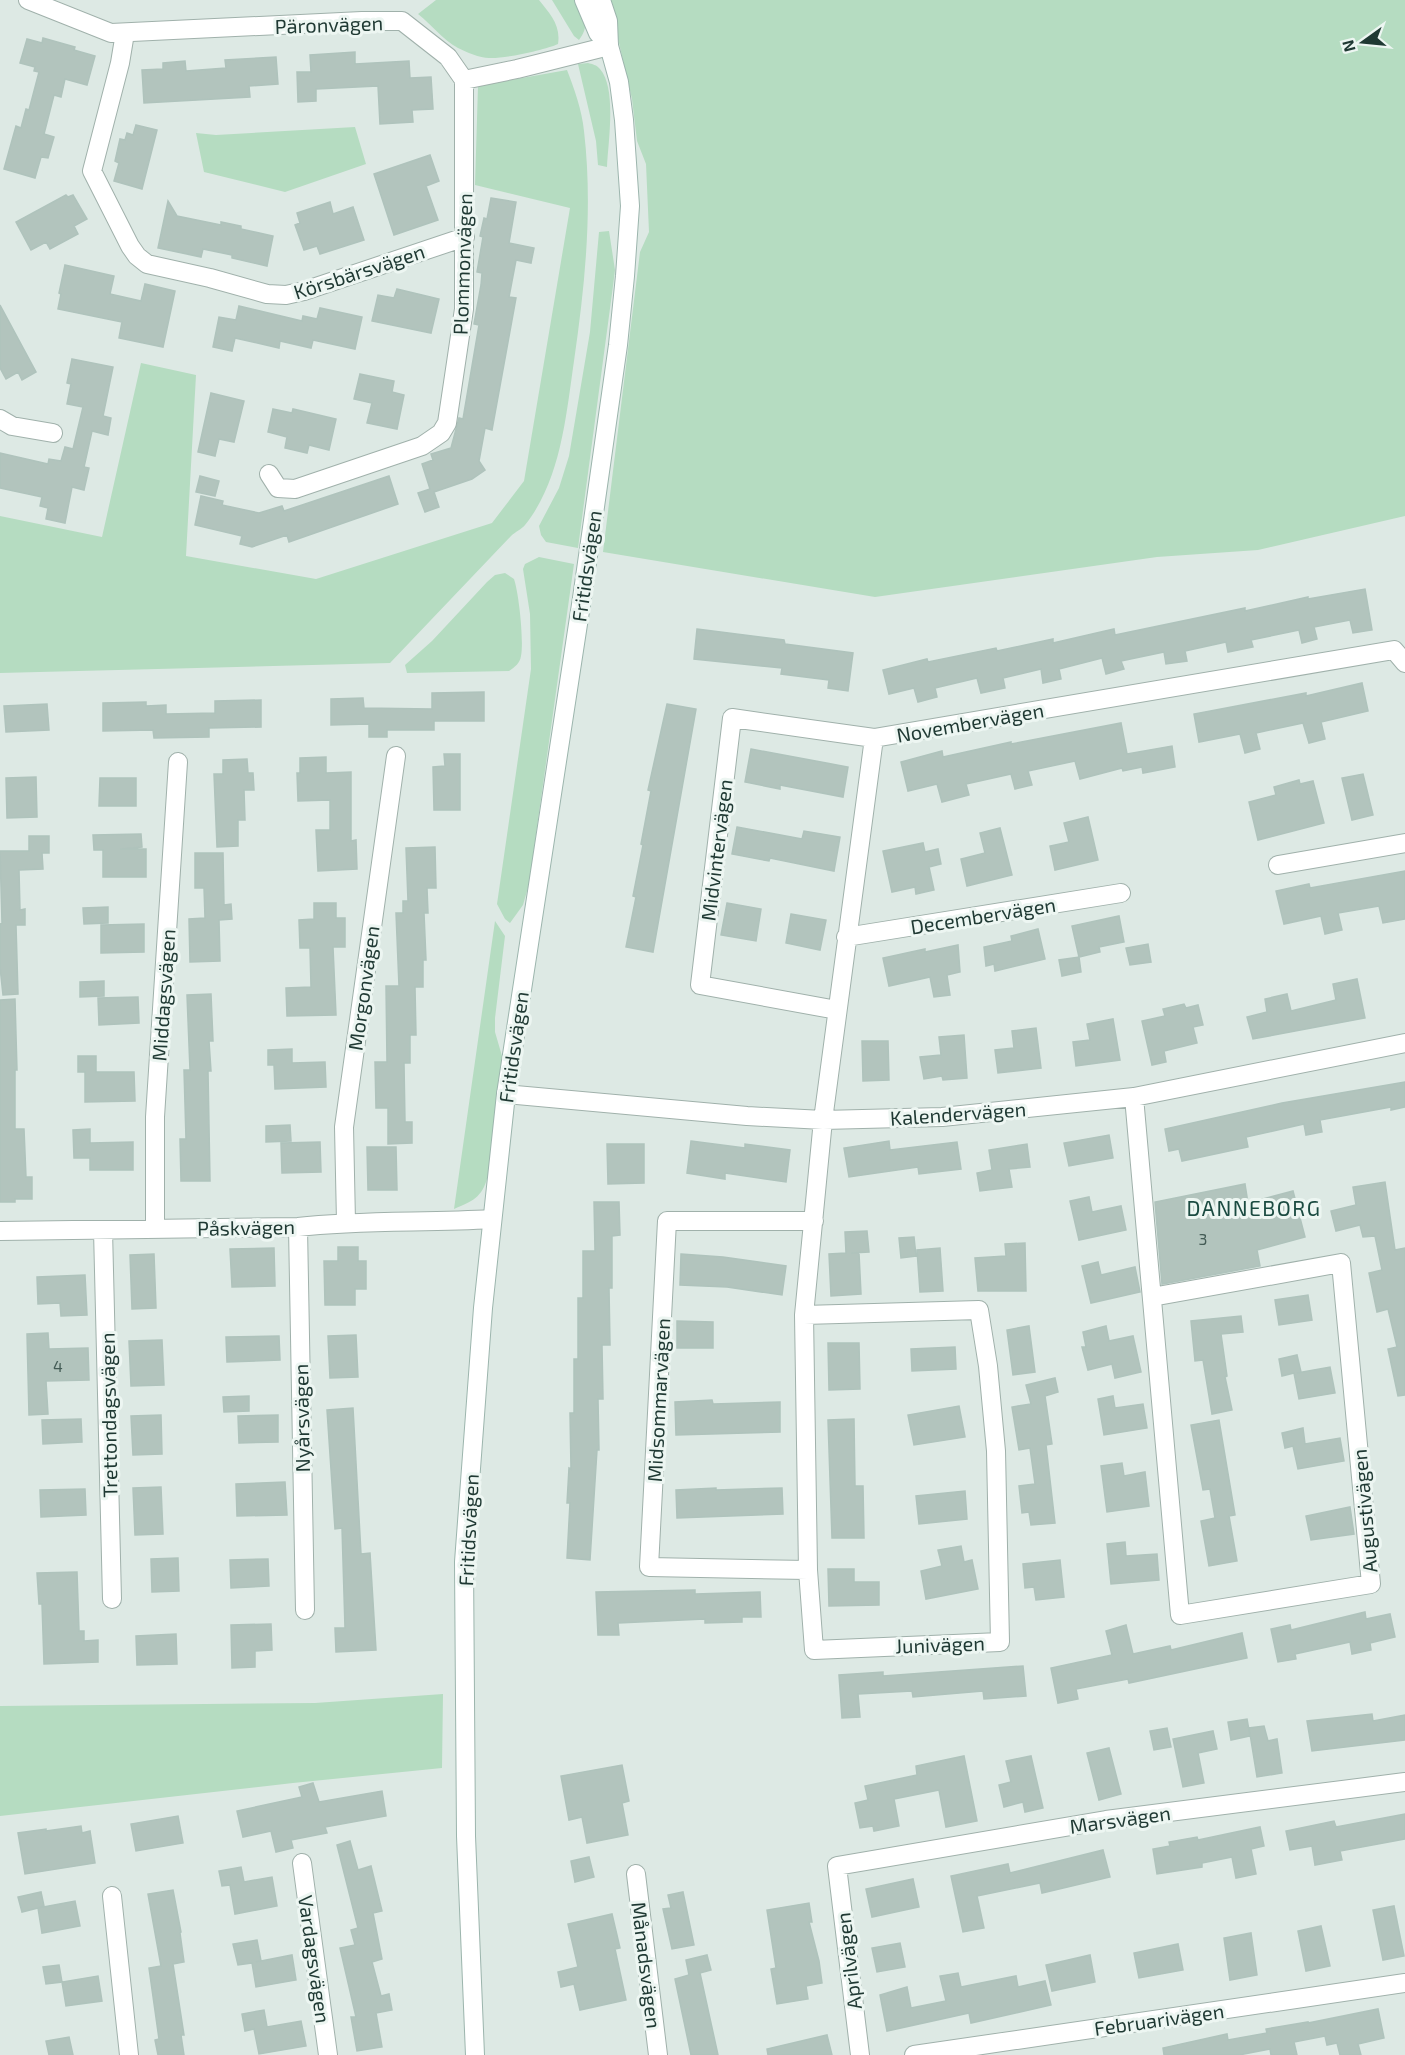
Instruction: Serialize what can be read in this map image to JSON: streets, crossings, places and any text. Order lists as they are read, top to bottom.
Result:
{
  "streets": {
    "street": [
      "Päronvägen",
      "Plommonvägen",
      "Körsbärsvägen",
      "Fritidsvägen",
      "Novembervägen",
      "Midvintervägen",
      "Decembervägen",
      "Morgonvägen",
      "Middagsvägen",
      "Kalendervägen",
      "Påskvägen",
      "Midsommarvägen",
      "Trettondagsvägen",
      "Nyårsvägen",
      "Augustivägen",
      "Junivägen",
      "Marsvägen",
      "Vardagsvägen",
      "Aprilvägen",
      "Månadsvägen",
      "Februarivägen"
    ]
  },
  "crossings": [
    ["Päronvägen", "Plommonvägen"],
    ["Päronvägen", "Körsbärsvägen"],
    ["Plommonvägen", "Körsbärsvägen"],
    ["Fritidsvägen", "Kalendervägen"],
    ["Fritidsvägen", "Påskvägen"],
    ["Novembervägen", "Midvintervägen"],
    ["Novembervägen", "Decembervägen"],
    ["Novembervägen", "Kalendervägen"],
    ["Novembervägen", "Junivägen"],
    ["Morgonvägen", "Påskvägen"],
    ["Middagsvägen", "Påskvägen"],
    ["Kalendervägen", "Augustivägen"],
    ["Kalendervägen", "Junivägen"],
    ["Påskvägen", "Trettondagsvägen"],
    ["Påskvägen", "Nyårsvägen"],
    ["Midsommarvägen", "Junivägen"],
    ["Marsvägen", "Aprilvägen"]
  ],
  "districts": ["DANNEBORG"],
  "house_numbers": ["3", "4"],
  "north": "left"
}
